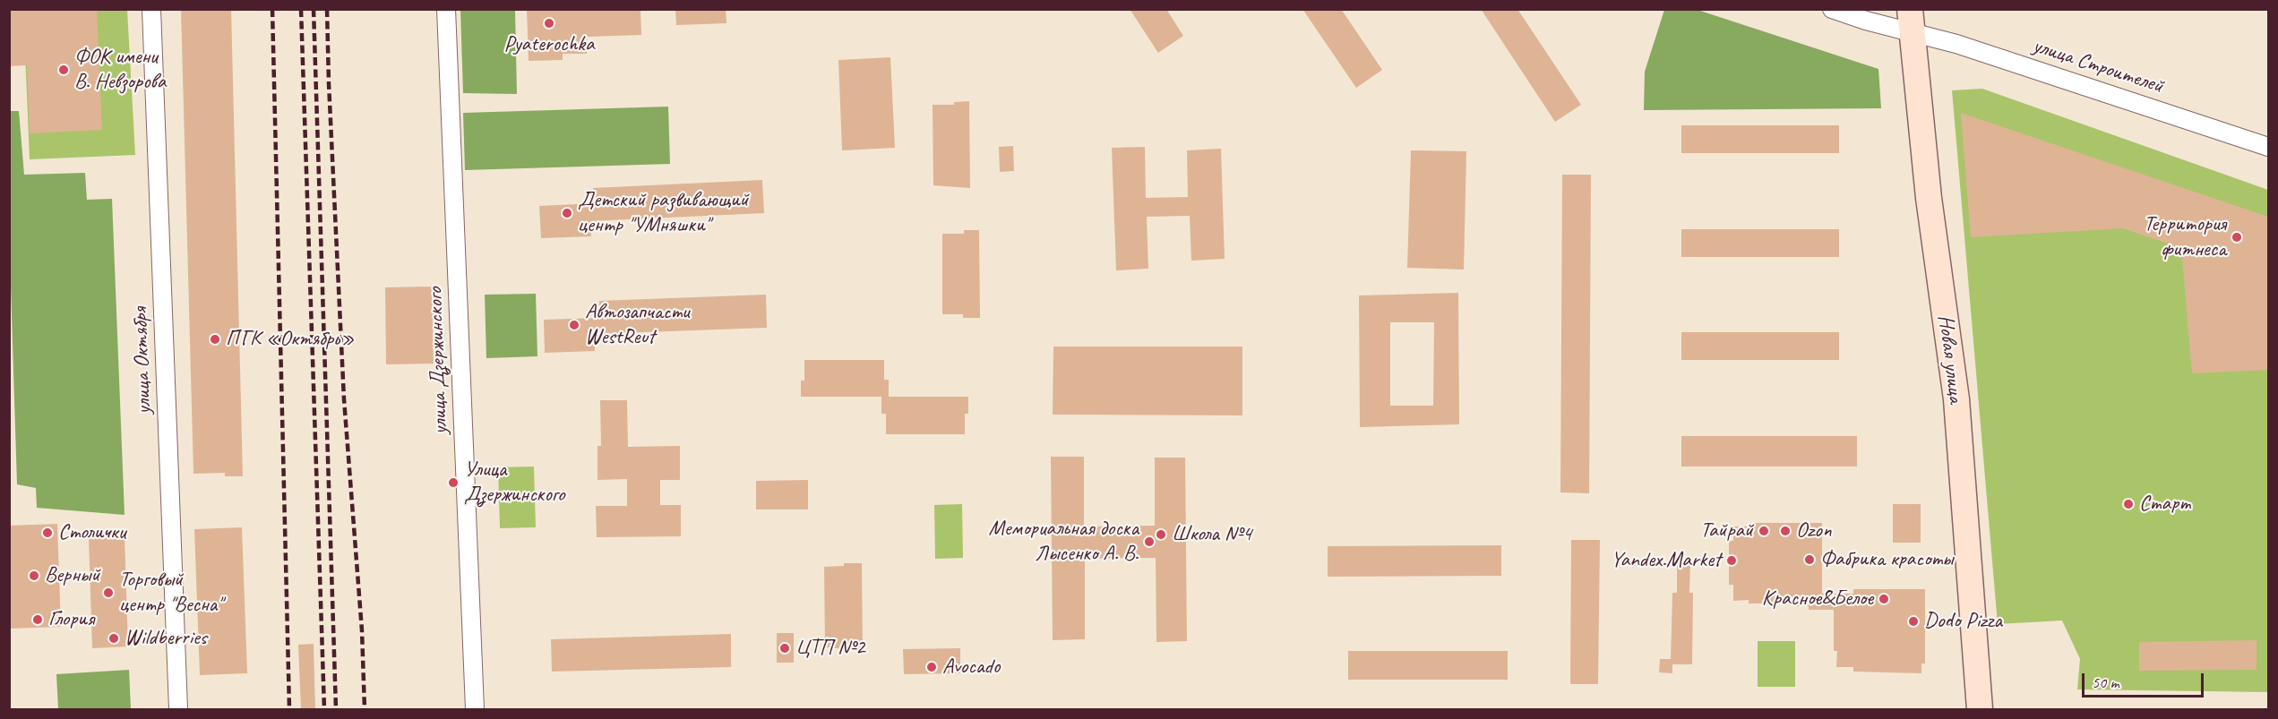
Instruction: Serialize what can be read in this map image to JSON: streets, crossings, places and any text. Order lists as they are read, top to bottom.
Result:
{
  "streets": {
    "street": [
      "улица Строителей",
      "Новая улица",
      "улица Октября",
      "улица Дзержинского"
    ]
  },
  "crossings": [
    ["улица Строителей", "Новая улица"]
  ],
  "places": [
    "Pyaterochka",
    "ФОК имени В. Невзорова",
    "Детский развивающий центр \"УМняшки\"",
    "Территория фитнеса",
    "Автозапчасти WestReut",
    "ПГК «Октябрь»",
    "Улица Дзержинского",
    "Старт",
    "Тайрай",
    "Ozon",
    "Столички",
    "Школа №4",
    "Мемориальная доска Лысенко А. В.",
    "Фабрика красоты",
    "Yandex.Market",
    "Верный",
    "Торговый центр \"Весна\"",
    "Красное&Белое",
    "Глория",
    "Dodo Pizza",
    "Wildberries",
    "ЦТП №2",
    "Avocado"
  ],
  "scale_bar": "50 m"
}
